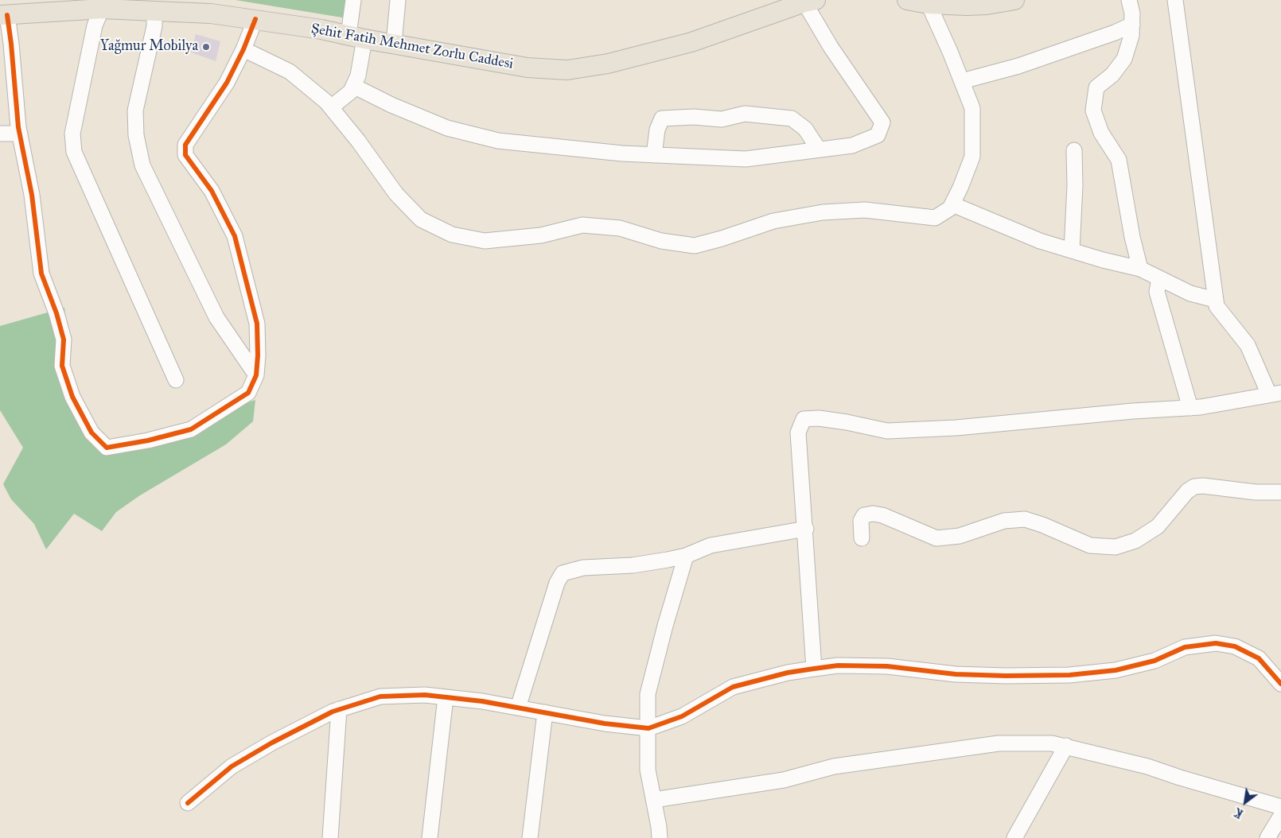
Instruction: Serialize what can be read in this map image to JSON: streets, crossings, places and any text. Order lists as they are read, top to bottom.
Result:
{
  "streets": {
    "main road": ["Şehit Fatih Mehmet Zorlu Caddesi"]
  },
  "places": ["Yağmur Mobilya"],
  "north": "bottom left"
}
